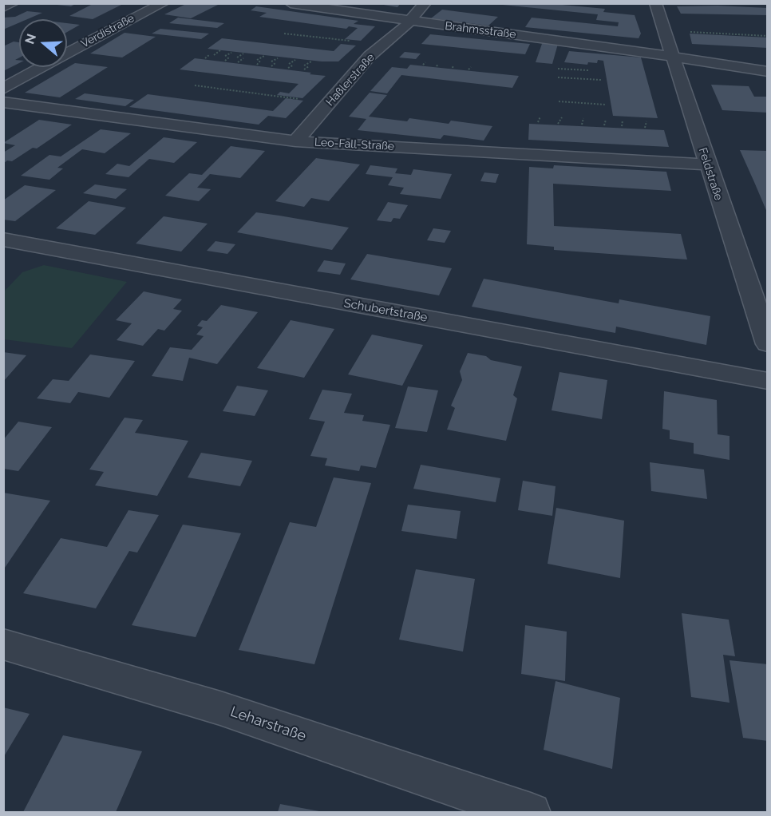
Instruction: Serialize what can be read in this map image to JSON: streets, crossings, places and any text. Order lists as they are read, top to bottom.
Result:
{
  "streets": {
    "street": [
      "Brahmsstraße",
      "Verdistraße",
      "Haßlerstraße",
      "Leo-Fall-Straße",
      "Feldstraße",
      "Schubertstraße",
      "Leharstraße"
    ]
  },
  "crossings": [
    ["Brahmsstraße", "Haßlerstraße"],
    ["Brahmsstraße", "Feldstraße"],
    ["Haßlerstraße", "Leo-Fall-Straße"],
    ["Leo-Fall-Straße", "Feldstraße"]
  ],
  "north": "left"
}
